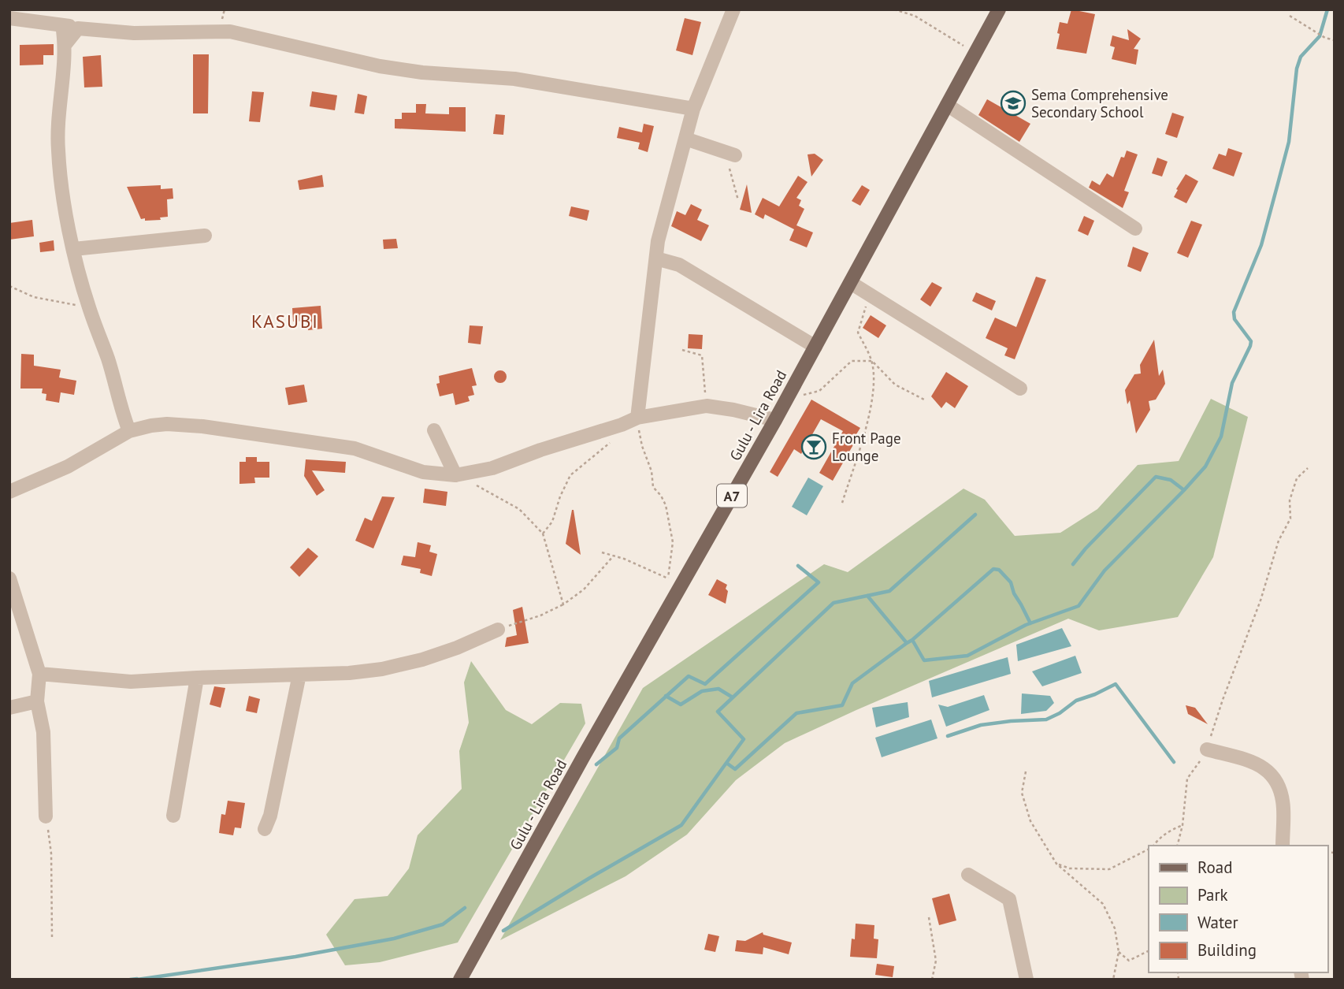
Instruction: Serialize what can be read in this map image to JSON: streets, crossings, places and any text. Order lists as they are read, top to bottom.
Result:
{
  "streets": {
    "main road": ["Gulu - Lira Road", "A7"]
  },
  "districts": ["KASUBI"],
  "places": {
    "school or university": ["Sema Comprehensive Secondary School"],
    "bar": ["Front Page Lounge"]
  },
  "legend": [
    "Road",
    "Park",
    "Water",
    "Building"
  ]
}
